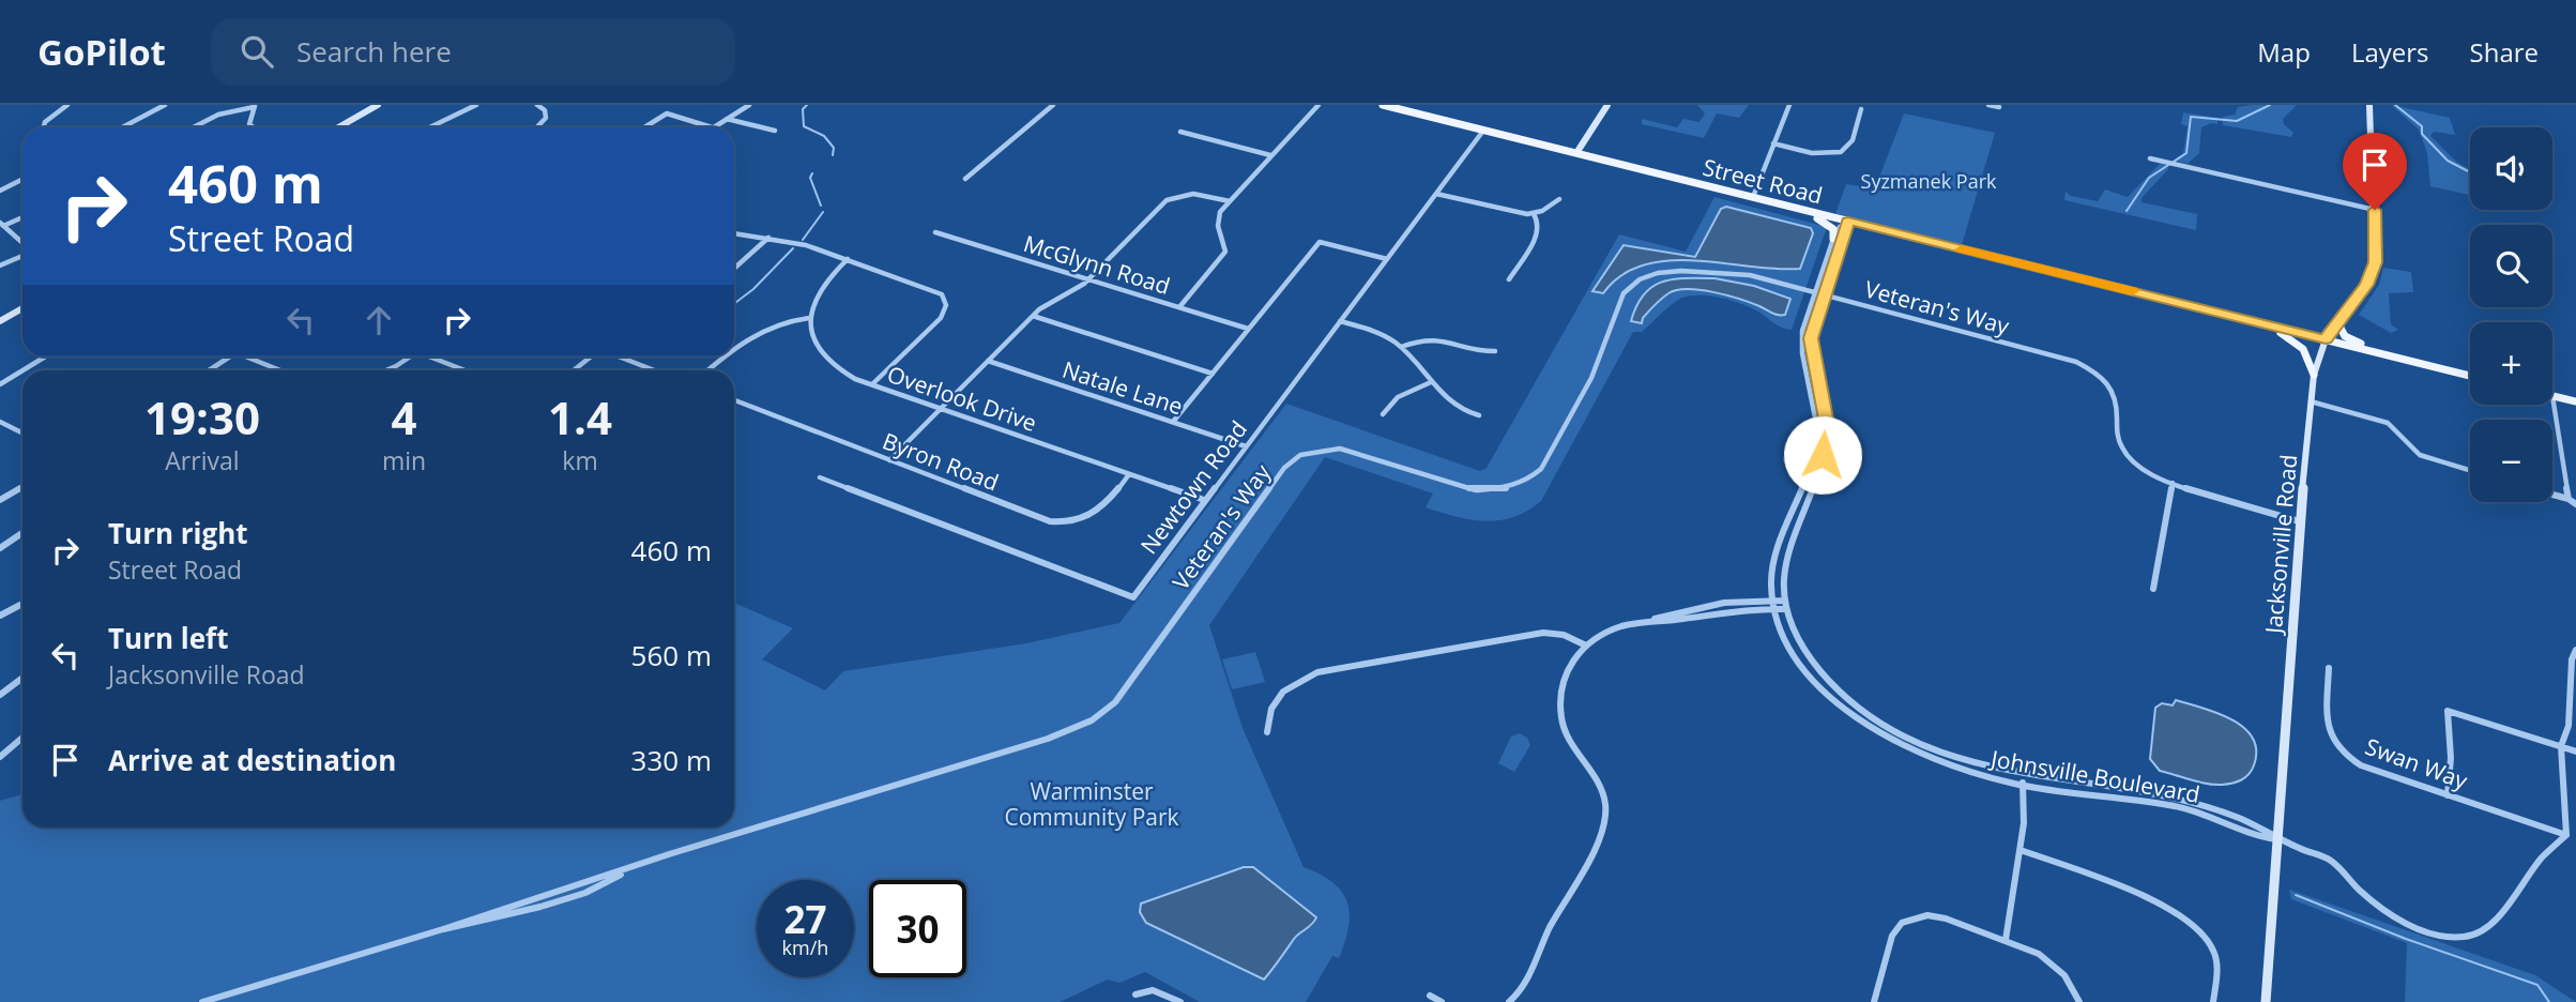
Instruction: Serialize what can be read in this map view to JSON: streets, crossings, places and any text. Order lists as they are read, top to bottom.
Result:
{
  "streets": {
    "main road": ["Street Road", "Jacksonville Road"],
    "street": [
      "McGlynn Road",
      "Veteran's Way",
      "Natale Lane",
      "Overlook Drive",
      "Byron Road",
      "Newtown Road",
      "Swan Way",
      "Johnsville Boulevard"
    ]
  },
  "crossings": [
    ["Street Road", "Newtown Road"],
    ["Street Road", "Jacksonville Road"],
    ["Street Road", "Johnsville Boulevard"],
    ["Veteran's Way", "Jacksonville Road"],
    ["Veteran's Way", "Johnsville Boulevard"],
    ["Natale Lane", "Newtown Road"],
    ["Overlook Drive", "Byron Road"],
    ["Overlook Drive", "Newtown Road"],
    ["Jacksonville Road", "Johnsville Boulevard"]
  ],
  "parks": ["Syzmanek Park", "Warminster Community Park"],
  "page": {
    "header": "GoPilot",
    "search": "Search here",
    "nav": ["Map", "Layers", "Share"],
    "map_buttons": ["+", "−"],
    "turn": ["460 m", "Street Road"],
    "eta": [
      "19:30",
      "Arrival",
      "4",
      "min",
      "1.4",
      "km"
    ],
    "list": [
      {
        "name": "Turn right",
        "note": "Street Road",
        "value": "460 m"
      },
      {
        "name": "Turn left",
        "note": "Jacksonville Road",
        "value": "560 m"
      },
      {
        "name": "Arrive at destination",
        "value": "330 m"
      }
    ],
    "speed": "27 km/h",
    "limit": "30"
  }
}
